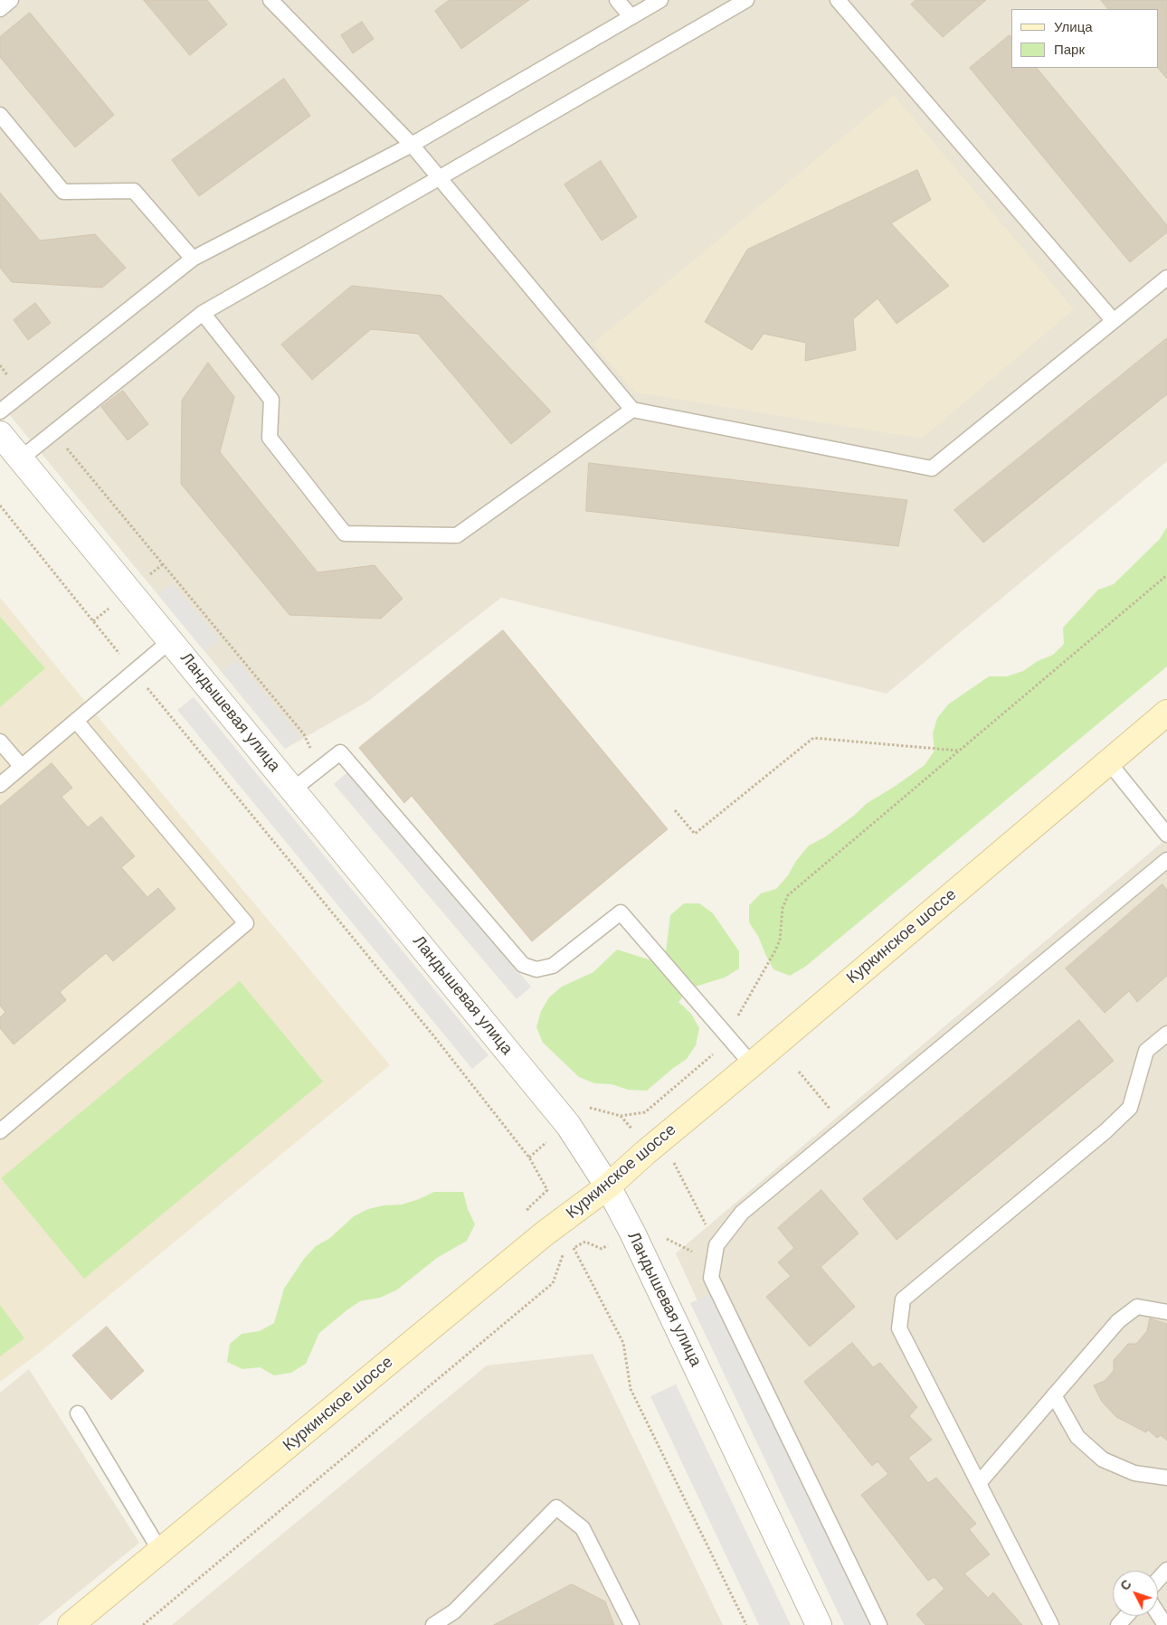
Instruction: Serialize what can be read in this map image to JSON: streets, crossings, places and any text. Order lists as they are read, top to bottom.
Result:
{
  "streets": {
    "main road": ["Куркинское шоссе"],
    "street": ["Ландышевая улица"]
  },
  "crossings": [
    ["Ландышевая улица", "Куркинское шоссе"]
  ],
  "legend": ["Улица", "Парк"],
  "north": "top left"
}
